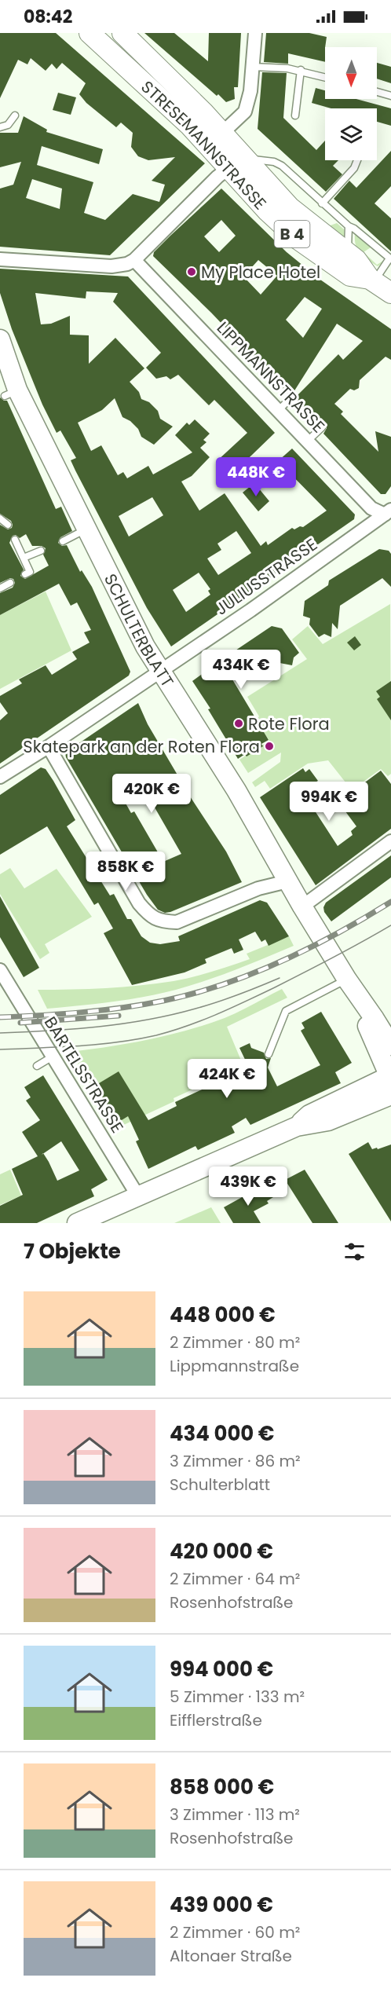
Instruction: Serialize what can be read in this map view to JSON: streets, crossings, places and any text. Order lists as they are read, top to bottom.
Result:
{
  "streets": {
    "main road": ["STRESEMANNSTRASSE", "B 4"],
    "street": [
      "LIPPMANNSTRASSE",
      "JULIUSSTRASSE",
      "SCHULTERBLATT",
      "BARTELSSTRASSE"
    ]
  },
  "crossings": [
    ["LIPPMANNSTRASSE", "JULIUSSTRASSE"],
    ["JULIUSSTRASSE", "SCHULTERBLATT"]
  ],
  "places": ["My Place Hotel", "Rote Flora", "Skatepark an der Roten Flora"],
  "north": "bottom",
  "page": {
    "status": "08:42",
    "price": [
      "448K €",
      "434K €",
      "420K €",
      "994K €",
      "858K €",
      "424K €",
      "439K €"
    ],
    "heading": "7 Objekte",
    "list": [
      {
        "name": "448 000 €",
        "note": "2 Zimmer · 80 m² · Lippmannstraße"
      },
      {
        "name": "434 000 €",
        "note": "3 Zimmer · 86 m² · Schulterblatt"
      },
      {
        "name": "420 000 €",
        "note": "2 Zimmer · 64 m² · Rosenhofstraße"
      },
      {
        "name": "994 000 €",
        "note": "5 Zimmer · 133 m² · Eifflerstraße"
      },
      {
        "name": "858 000 €",
        "note": "3 Zimmer · 113 m² · Rosenhofstraße"
      },
      {
        "name": "439 000 €",
        "note": "2 Zimmer · 60 m² · Altonaer Straße"
      }
    ]
  }
}
